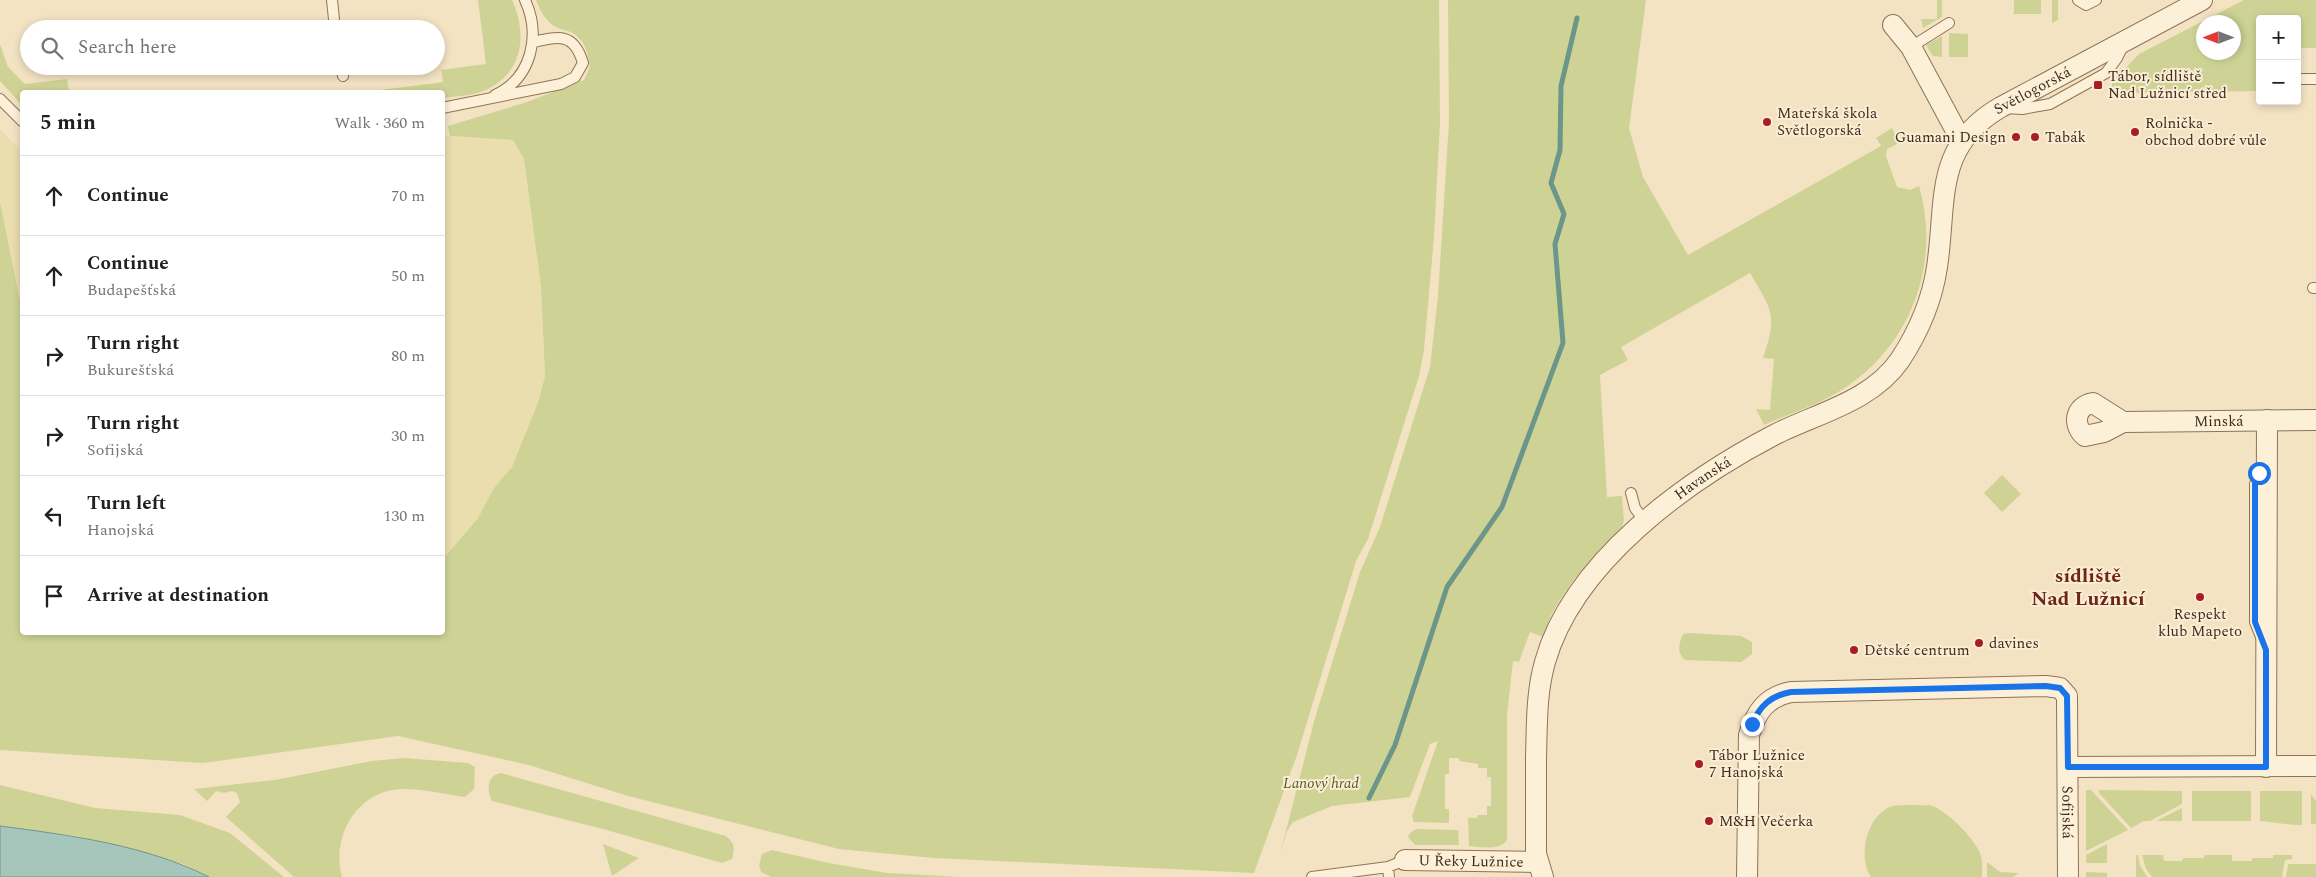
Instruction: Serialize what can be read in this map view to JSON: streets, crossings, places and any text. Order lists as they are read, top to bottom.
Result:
{
  "streets": {
    "street": [
      "Světlogorská",
      "Minská",
      "Havanská",
      "Sofijská",
      "U Řeky Lužnice"
    ]
  },
  "crossings": [
    ["Světlogorská", "Havanská"],
    ["Havanská", "U Řeky Lužnice"]
  ],
  "districts": ["sídliště Nad Lužnicí"],
  "parks": ["Lanový hrad"],
  "places": {
    "transit": ["Tábor, sídliště Nad Lužnicí střed"],
    "other": [
      "Mateřská škola Světlogorská",
      "Rolnička - obchod dobré vůle",
      "Guamani Design",
      "Tabák",
      "Respekt klub Mapeto",
      "davines",
      "Dětské centrum",
      "Tábor Lužnice 7 Hanojská",
      "M&H Večerka"
    ]
  },
  "north": "left",
  "page": {
    "map_buttons": ["+", "−"],
    "search": "Search here",
    "heading": ["5 min", "Walk · 360 m"],
    "list": [
      ["Continue", "70 m"],
      ["Continue", "Budapešťská", "50 m"],
      ["Turn right", "Bukurešťská", "80 m"],
      ["Turn right", "Sofijská", "30 m"],
      ["Turn left", "Hanojská", "130 m"],
      "Arrive at destination"
    ]
  }
}
